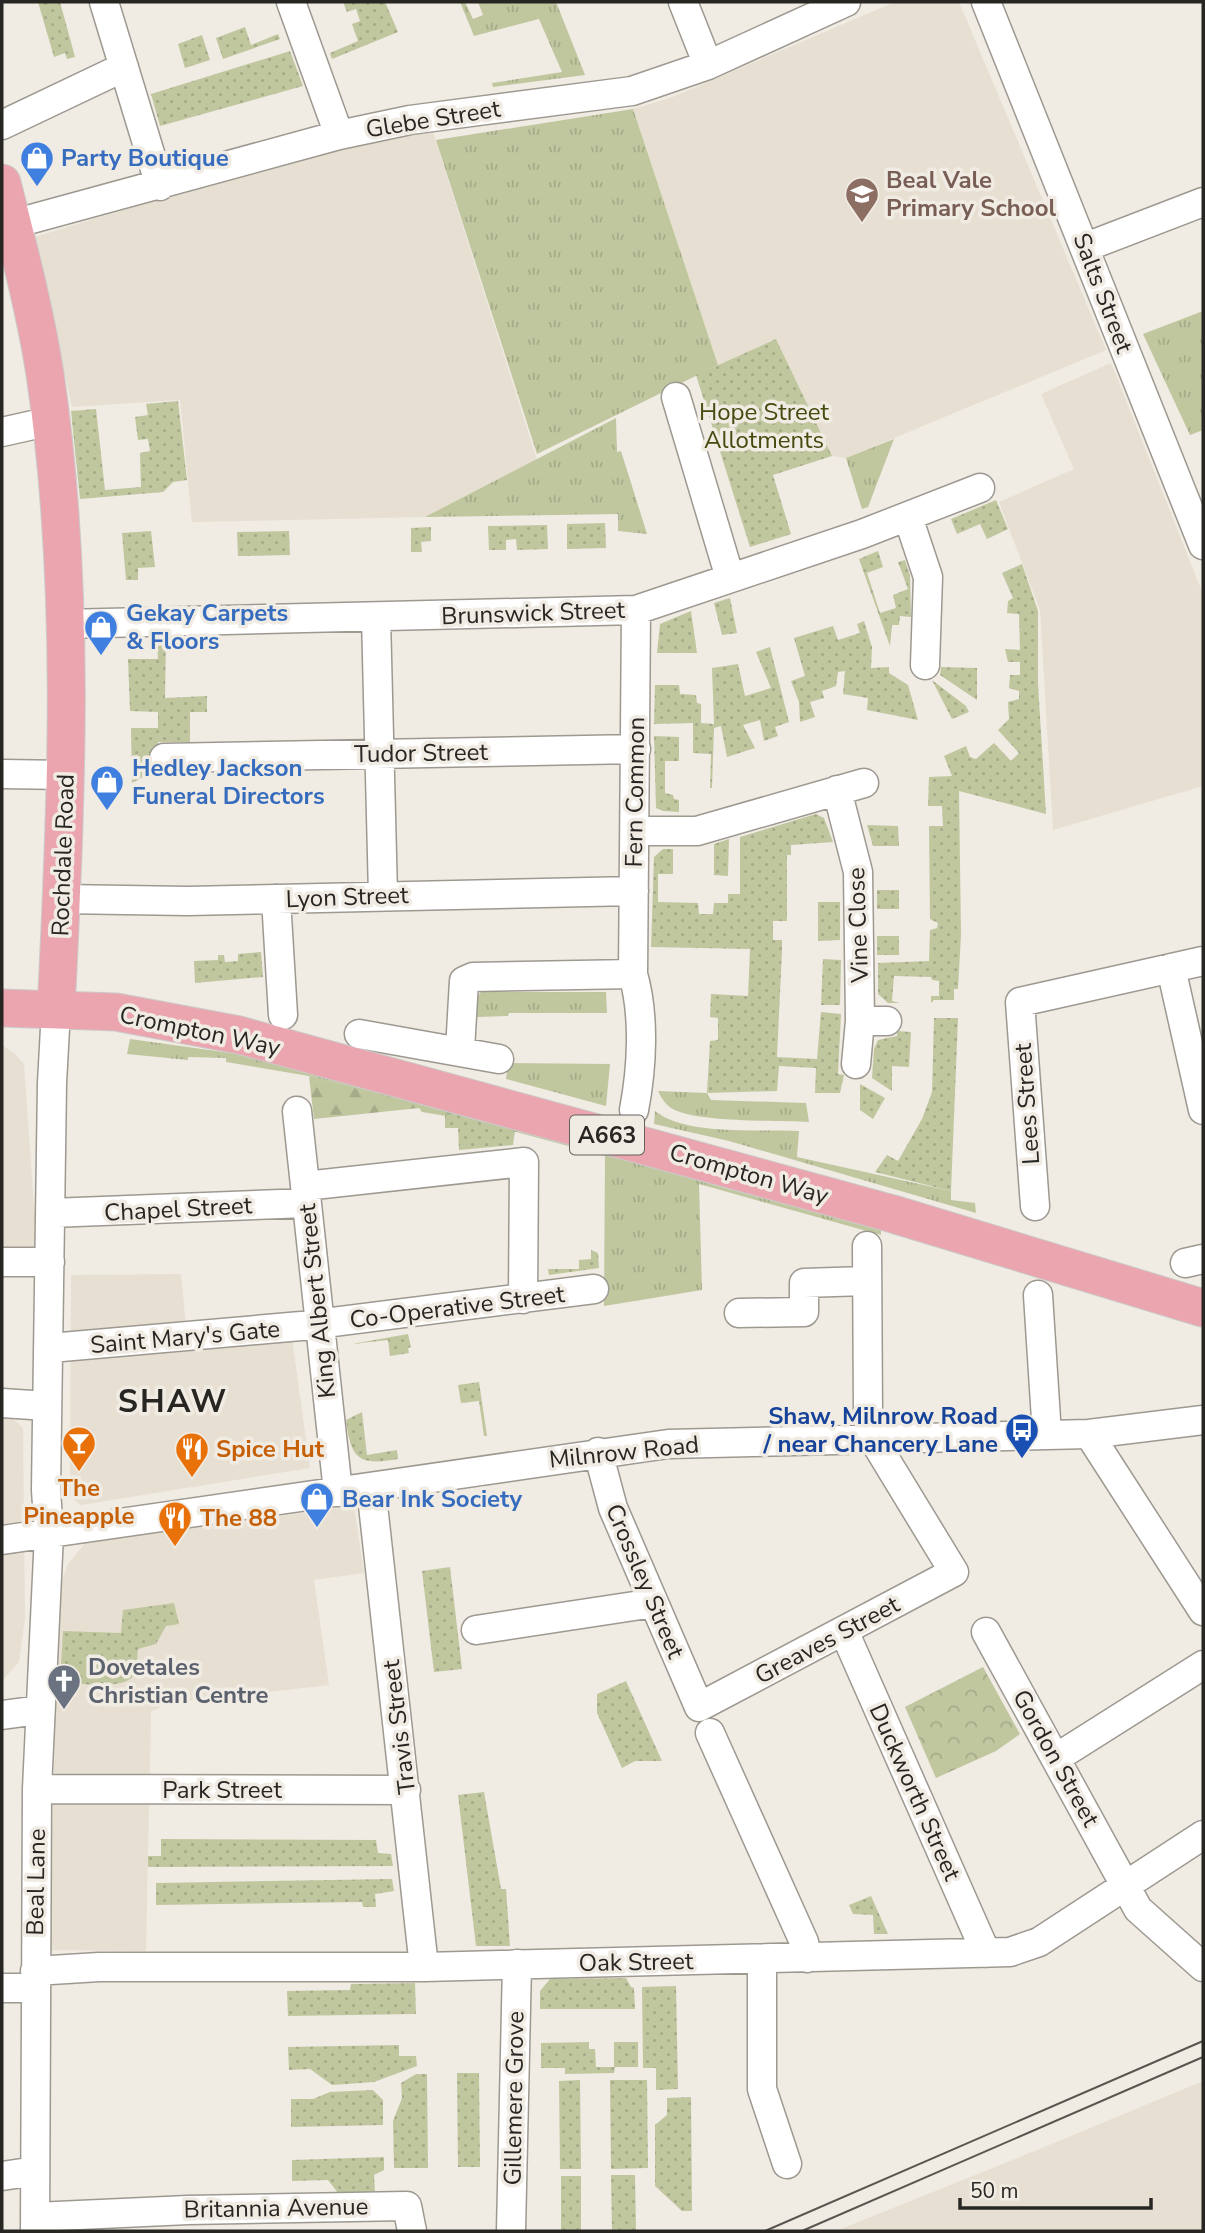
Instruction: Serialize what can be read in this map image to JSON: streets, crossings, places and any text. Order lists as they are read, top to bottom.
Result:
{
  "streets": {
    "main road": ["Rochdale Road", "Crompton Way", "A663"],
    "street": [
      "Glebe Street",
      "Salts Street",
      "Brunswick Street",
      "Tudor Street",
      "Fern Common",
      "Lyon Street",
      "Vine Close",
      "Lees Street",
      "Chapel Street",
      "King Albert Street",
      "Co-Operative Street",
      "Saint Mary's Gate",
      "Milnrow Road",
      "Crossley Street",
      "Greaves Street",
      "Travis Street",
      "Gordon Street",
      "Park Street",
      "Duckworth Street",
      "Beal Lane",
      "Oak Street",
      "Gillemere Grove",
      "Britannia Avenue"
    ]
  },
  "crossings": [
    ["Glebe Street", "Rochdale Road"],
    ["Brunswick Street", "Fern Common"],
    ["Brunswick Street", "Rochdale Road"],
    ["Tudor Street", "Fern Common"],
    ["Fern Common", "Lyon Street"],
    ["Rochdale Road", "Lyon Street"],
    ["Rochdale Road", "Crompton Way"],
    ["Rochdale Road", "Chapel Street"],
    ["Rochdale Road", "Saint Mary's Gate"],
    ["Rochdale Road", "Milnrow Road"],
    ["Rochdale Road", "Beal Lane"],
    ["Chapel Street", "King Albert Street"],
    ["Chapel Street", "Co-Operative Street"],
    ["King Albert Street", "Co-Operative Street"],
    ["King Albert Street", "Saint Mary's Gate"],
    ["King Albert Street", "Milnrow Road"],
    ["Co-Operative Street", "Saint Mary's Gate"],
    ["Milnrow Road", "Crossley Street"],
    ["Milnrow Road", "Greaves Street"],
    ["Milnrow Road", "Travis Street"],
    ["Milnrow Road", "Beal Lane"],
    ["Crossley Street", "Greaves Street"],
    ["Greaves Street", "Duckworth Street"],
    ["Travis Street", "Park Street"],
    ["Travis Street", "Oak Street"],
    ["Gordon Street", "Oak Street"],
    ["Park Street", "Beal Lane"],
    ["Duckworth Street", "Oak Street"],
    ["Beal Lane", "Oak Street"],
    ["Beal Lane", "Britannia Avenue"],
    ["Oak Street", "Gillemere Grove"]
  ],
  "districts": ["SHAW"],
  "parks": ["Hope Street Allotments"],
  "places": {
    "shop": [
      "Party Boutique",
      "Gekay Carpets & Floors",
      "Hedley Jackson Funeral Directors",
      "Bear Ink Society"
    ],
    "school or university": ["Beal Vale Primary School"],
    "bus stop": ["Shaw, Milnrow Road / near Chancery Lane"],
    "bar": ["The Pineapple"],
    "restaurant": ["Spice Hut", "The 88"],
    "church": ["Dovetales Christian Centre"]
  },
  "scale_bar": "50 m"
}
